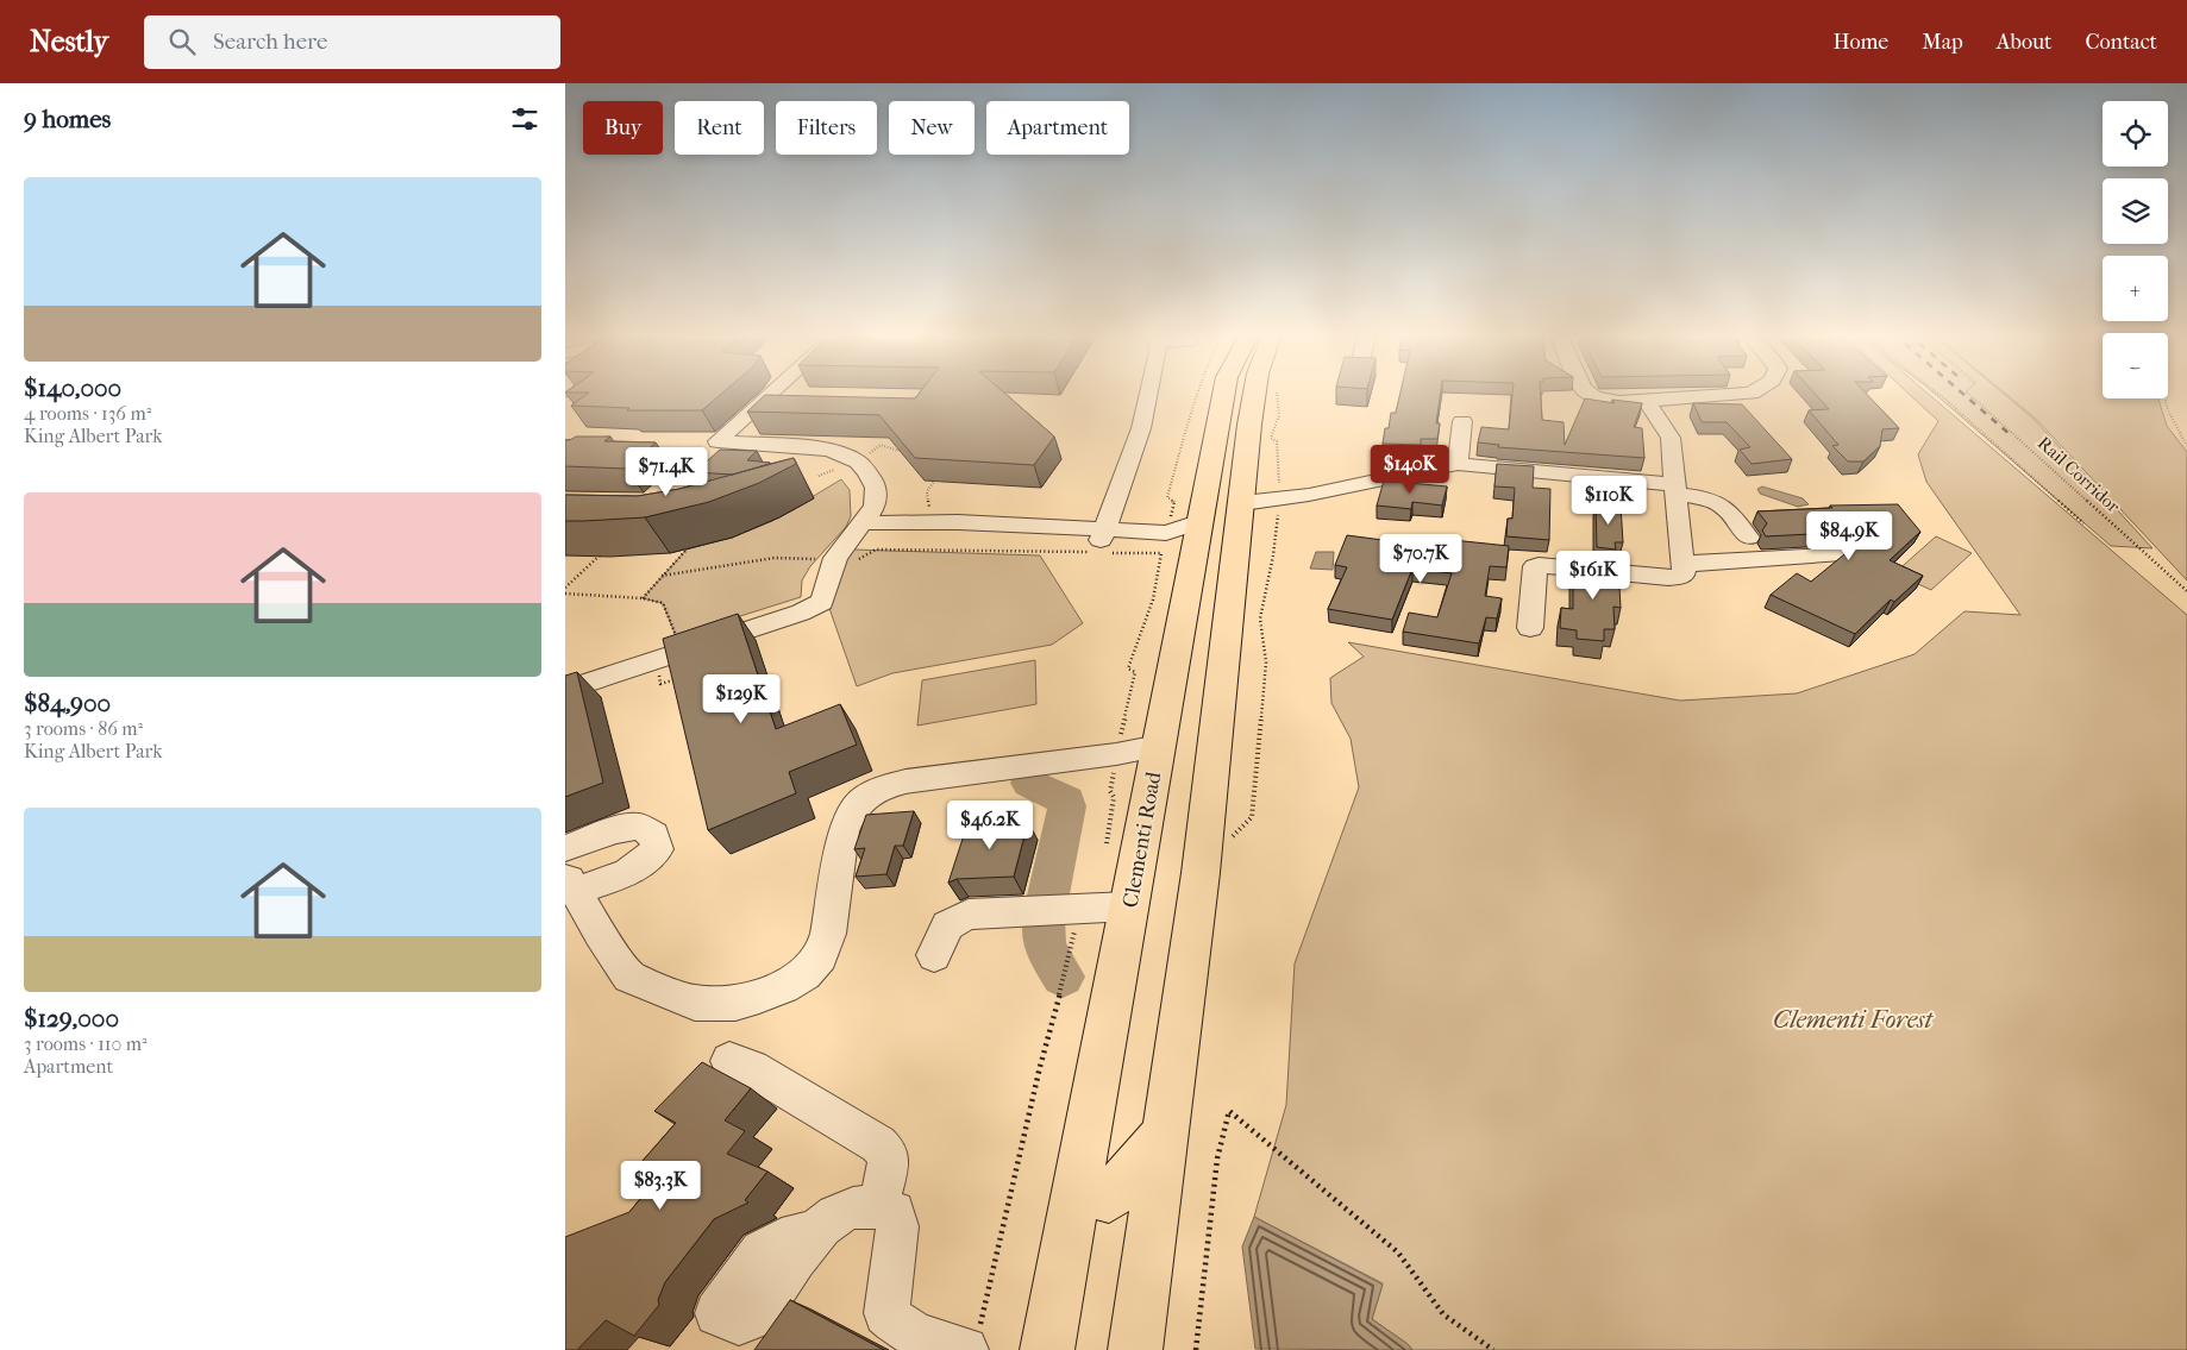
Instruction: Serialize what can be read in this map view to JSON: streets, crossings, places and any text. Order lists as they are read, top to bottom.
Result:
{
  "streets": {
    "main road": ["Clementi Road"],
    "path": ["Rail Corridor"]
  },
  "parks": ["Clementi Forest"],
  "page": {
    "header": "Nestly",
    "search": "Search here",
    "nav": [
      "Home",
      "Map",
      "About",
      "Contact"
    ],
    "heading": "9 homes",
    "map_buttons": ["+", "−"],
    "chip": [
      "Buy",
      "Rent",
      "Filters",
      "New",
      "Apartment"
    ],
    "list": [
      {
        "name": "$140,000",
        "note": "4 rooms · 136 m² · King Albert Park"
      },
      {
        "name": "$84,900",
        "note": "3 rooms · 86 m² · King Albert Park"
      },
      {
        "name": "$129,000",
        "note": "3 rooms · 110 m² · Apartment"
      }
    ],
    "price": [
      "$140K",
      "$71.4K",
      "$110K",
      "$84.9K",
      "$70.7K",
      "$161K",
      "$129K",
      "$46.2K",
      "$83.3K"
    ]
  }
}
